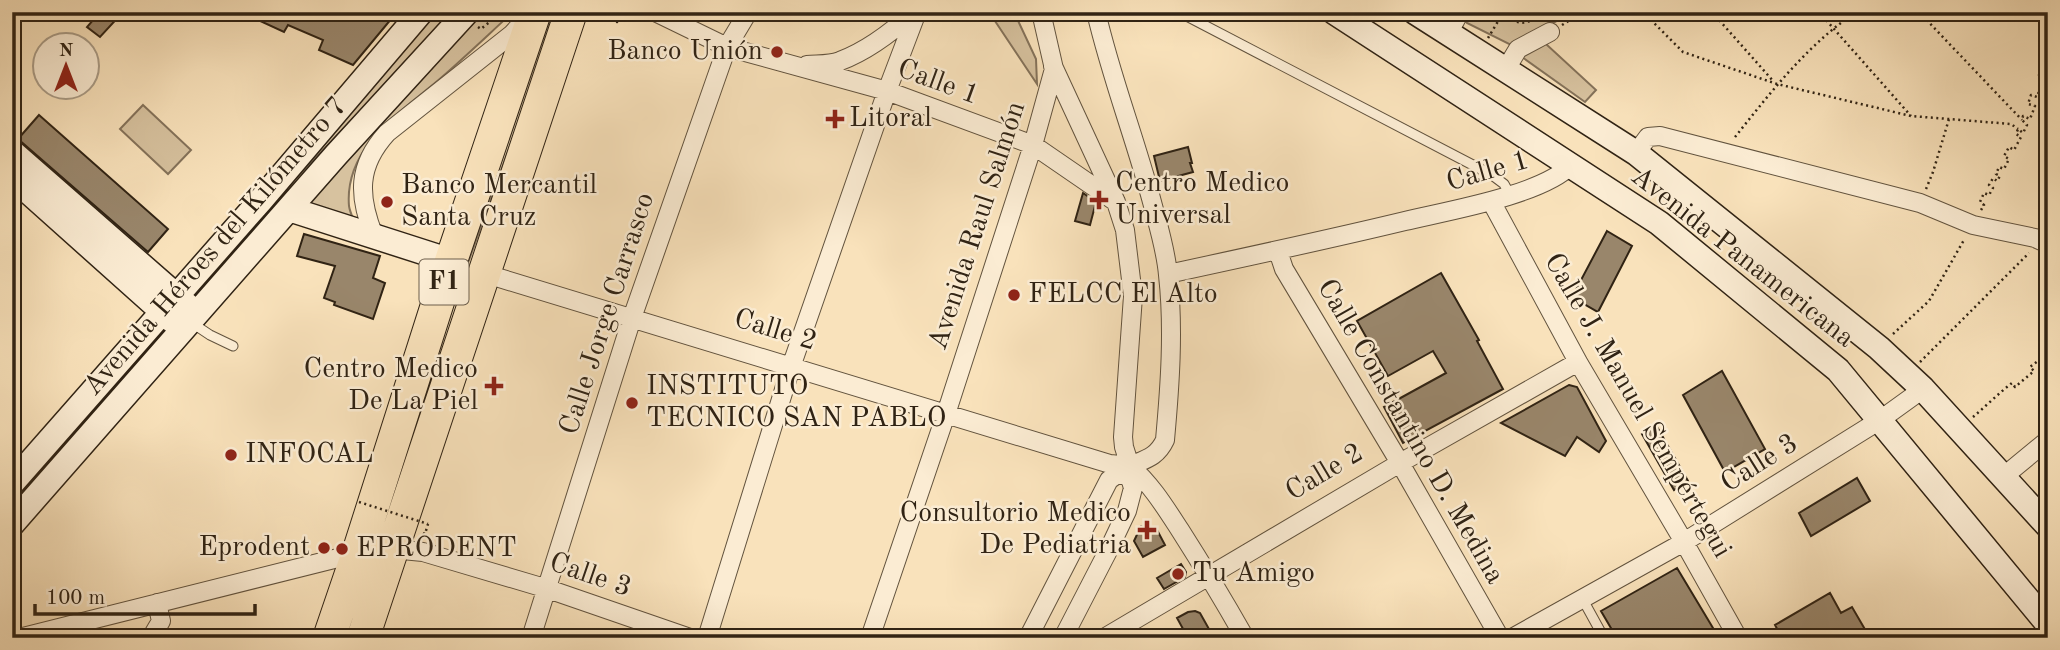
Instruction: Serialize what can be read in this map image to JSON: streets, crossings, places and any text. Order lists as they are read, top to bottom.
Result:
{
  "streets": {
    "highway": ["F1"],
    "street": [
      "Calle 1",
      "Avenida Raul Salmón",
      "Avenida Héroes del Kilómetro 7",
      "Avenida Panamericana",
      "Calle Jorge Carrasco",
      "Calle 2",
      "Calle J. Manuel Sempértegui",
      "Calle Constantino D. Medina",
      "Calle 3"
    ]
  },
  "crossings": [
    ["Calle 1", "Avenida Raul Salmón"],
    ["Calle 1", "Avenida Panamericana"],
    ["Calle 1", "Calle Jorge Carrasco"],
    ["Calle 1", "Calle J. Manuel Sempértegui"],
    ["Calle 1", "Calle Constantino D. Medina"],
    ["Avenida Raul Salmón", "Calle 2"],
    ["Avenida Panamericana", "Calle 3"],
    ["F1", "Calle 2"],
    ["F1", "Calle 3"],
    ["Calle Jorge Carrasco", "Calle 2"],
    ["Calle Jorge Carrasco", "Calle 3"],
    ["Calle 2", "Calle J. Manuel Sempértegui"],
    ["Calle 2", "Calle Constantino D. Medina"],
    ["Calle J. Manuel Sempértegui", "Calle 3"]
  ],
  "places": {
    "other": [
      "Banco Unión",
      "Banco Mercantil Santa Cruz",
      "FELCC El Alto",
      "INSTITUTO TECNICO SAN PABLO",
      "INFOCAL",
      "Eprodent",
      "EPRODENT",
      "Tu Amigo"
    ],
    "health": [
      "Litoral",
      "Centro Medico Universal",
      "Centro Medico De La Piel",
      "Consultorio Medico De Pediatria"
    ]
  },
  "scale_bar": "100 m",
  "north": "top"
}
